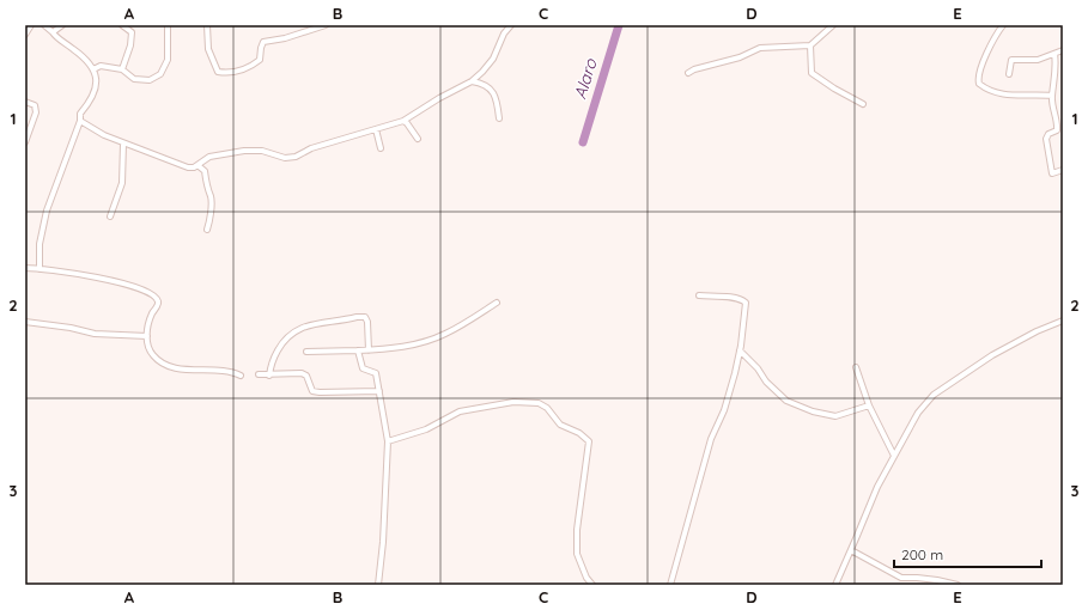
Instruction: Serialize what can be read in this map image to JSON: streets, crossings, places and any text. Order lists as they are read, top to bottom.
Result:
{
  "water": ["Alaro"],
  "scale_bar": "200 m",
  "grid": {
    "columns": [
      "A",
      "B",
      "C",
      "D",
      "E"
    ],
    "rows": ["1", "2", "3"]
  }
}
